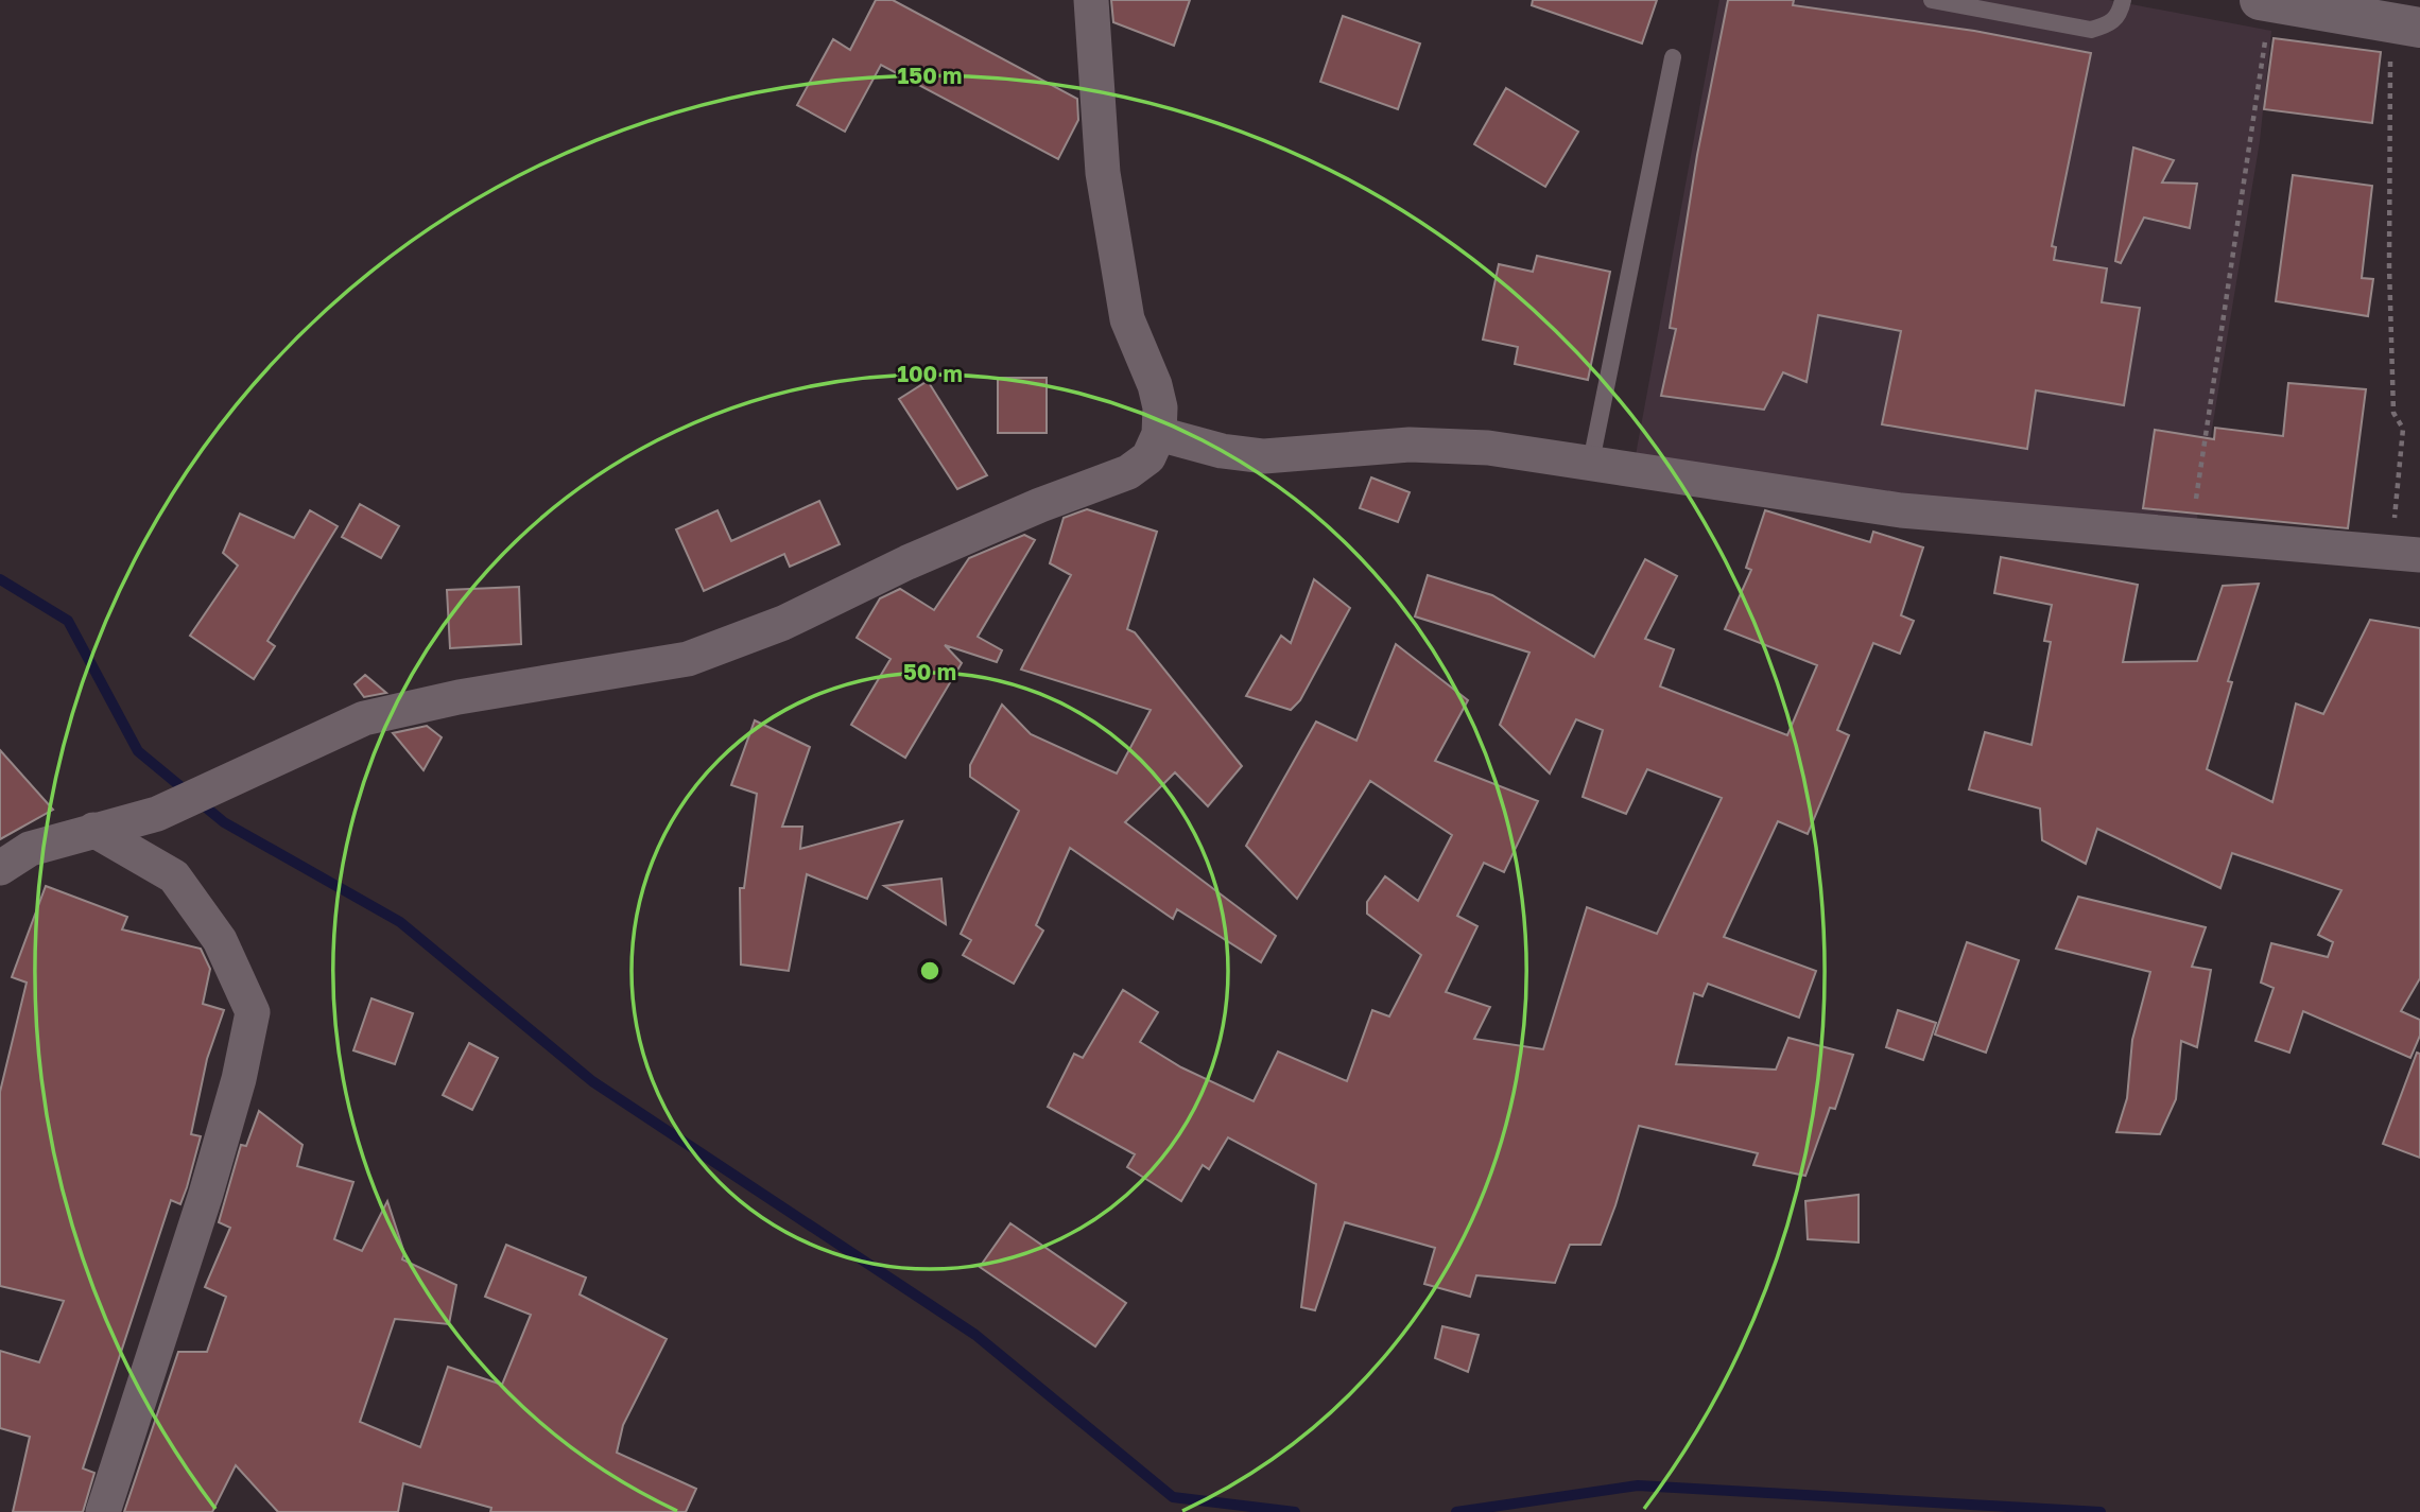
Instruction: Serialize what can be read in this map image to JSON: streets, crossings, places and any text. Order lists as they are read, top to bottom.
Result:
{
  "rings": ["150 m", "100 m", "50 m"]
}
